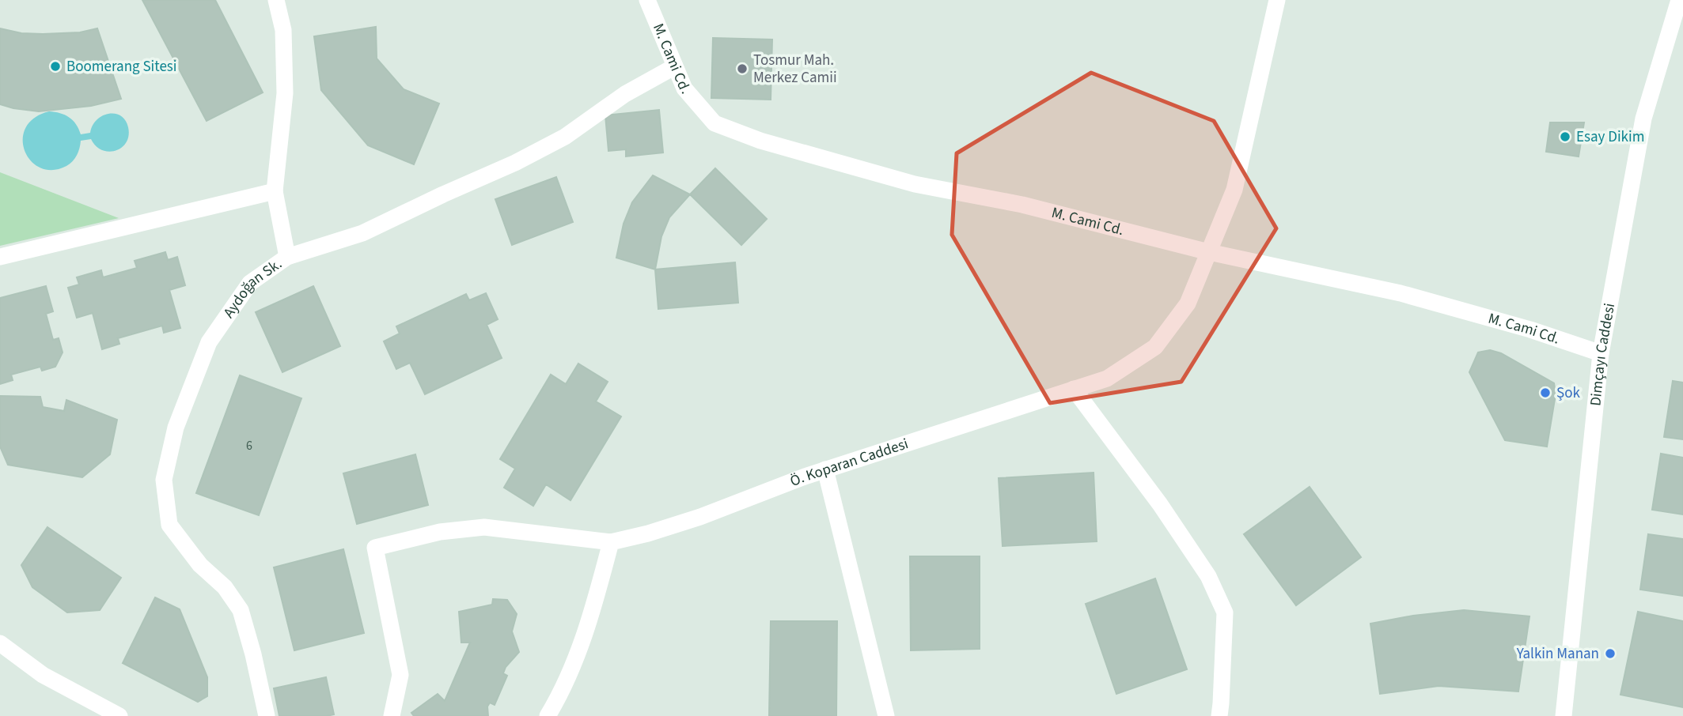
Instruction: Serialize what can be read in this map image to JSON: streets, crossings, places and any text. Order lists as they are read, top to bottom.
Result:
{
  "streets": {
    "street": [
      "M. Cami Cd.",
      "Aydoğan Sk.",
      "Dimçayı Caddesi",
      "Ö. Koparan Caddesi"
    ]
  },
  "crossings": [
    ["M. Cami Cd.", "Aydoğan Sk."],
    ["M. Cami Cd.", "Dimçayı Caddesi"],
    ["M. Cami Cd.", "Ö. Koparan Caddesi"]
  ],
  "places": [
    "Boomerang Sitesi",
    "Tosmur Mah. Merkez Camii",
    "Esay Dikim",
    "Şok",
    "Yalkin Manan"
  ],
  "house_numbers": ["6"]
}
